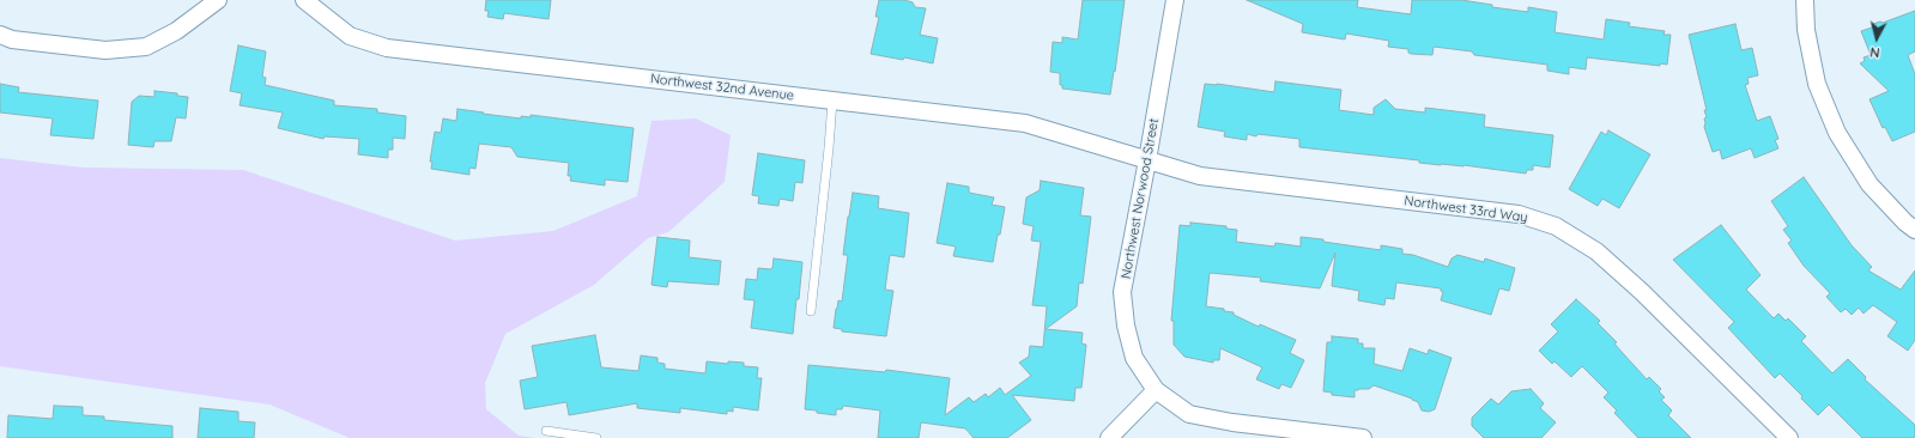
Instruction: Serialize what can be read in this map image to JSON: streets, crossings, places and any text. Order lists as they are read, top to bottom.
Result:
{
  "streets": {
    "street": ["Northwest 32nd Avenue", "Northwest Norwood Street", "Northwest 33rd Way"]
  },
  "crossings": [
    ["Northwest 32nd Avenue", "Northwest Norwood Street"],
    ["Northwest 32nd Avenue", "Northwest 33rd Way"],
    ["Northwest Norwood Street", "Northwest 33rd Way"]
  ],
  "north": "bottom"
}
